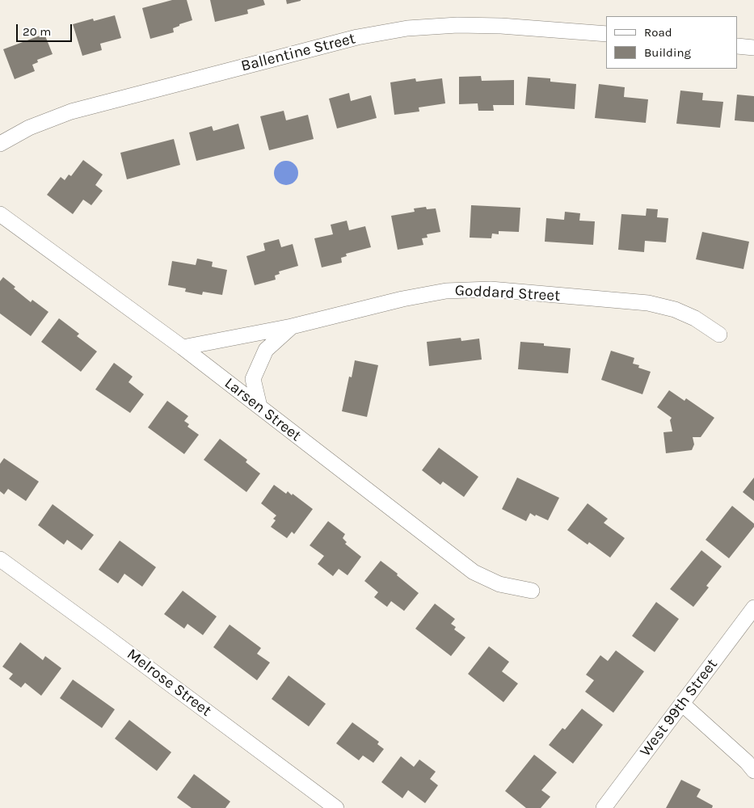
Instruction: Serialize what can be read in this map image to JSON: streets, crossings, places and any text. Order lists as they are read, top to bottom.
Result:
{
  "streets": {
    "street": [
      "Ballentine Street",
      "Goddard Street",
      "Larsen Street",
      "Melrose Street",
      "West 99th Street"
    ]
  },
  "crossings": [
    ["Goddard Street", "Larsen Street"]
  ],
  "legend": ["Road", "Building"],
  "scale_bar": "20 m"
}
